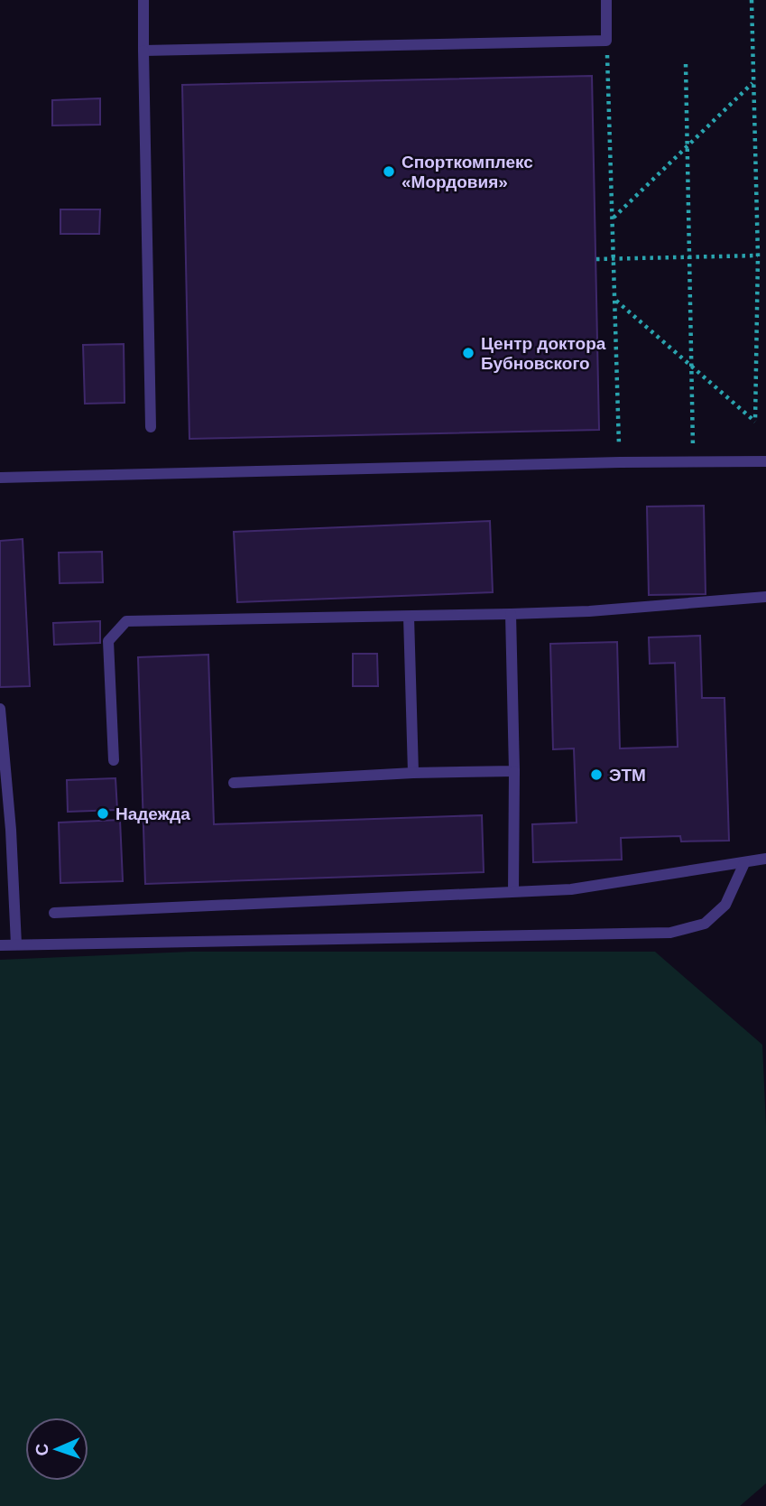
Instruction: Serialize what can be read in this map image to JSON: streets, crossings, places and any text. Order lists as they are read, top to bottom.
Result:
{
  "places": [
    "Спорткомплекс «Мордовия»",
    "Центр доктора Бубновского",
    "ЭТМ",
    "Надежда"
  ],
  "north": "left"
}
